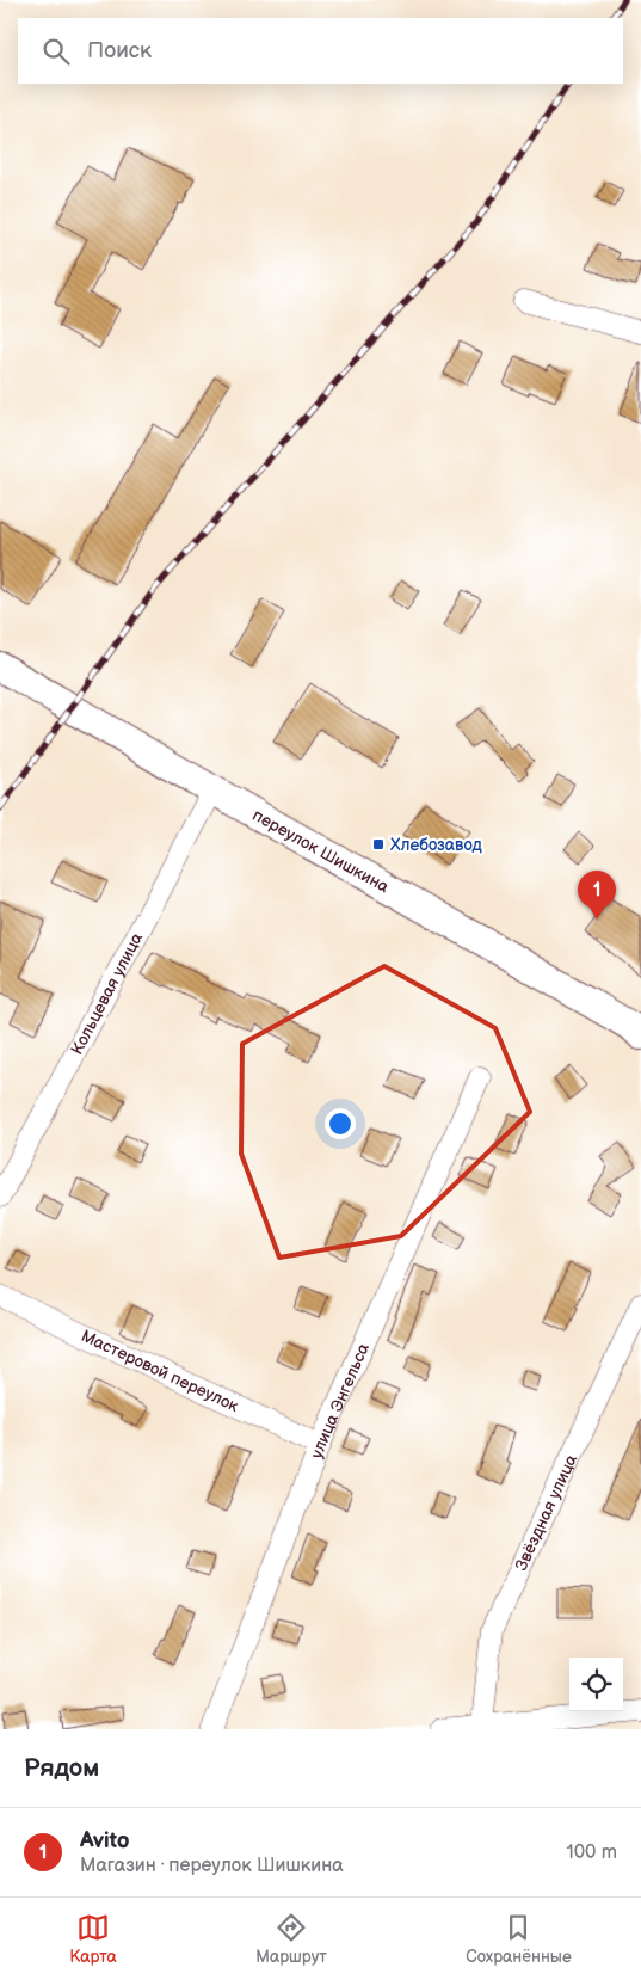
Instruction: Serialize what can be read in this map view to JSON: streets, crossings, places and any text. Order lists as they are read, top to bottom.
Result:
{
  "streets": {
    "main road": ["переулок Шишкина"],
    "street": [
      "Кольцевая улица",
      "Мастеровой переулок",
      "улица Энгельса",
      "Звёздная улица"
    ]
  },
  "crossings": [
    ["переулок Шишкина", "Кольцевая улица"],
    ["Мастеровой переулок", "улица Энгельса"]
  ],
  "places": {
    "transit": ["Хлебозавод"]
  },
  "page": {
    "search": "Поиск",
    "pins": "1",
    "heading": "Рядом",
    "list": [
      {
        "mark": "1",
        "name": "Avito",
        "note": "Магазин · переулок Шишкина",
        "value": "100 m"
      }
    ],
    "nav": ["Карта", "Маршрут", "Сохранённые"]
  }
}
